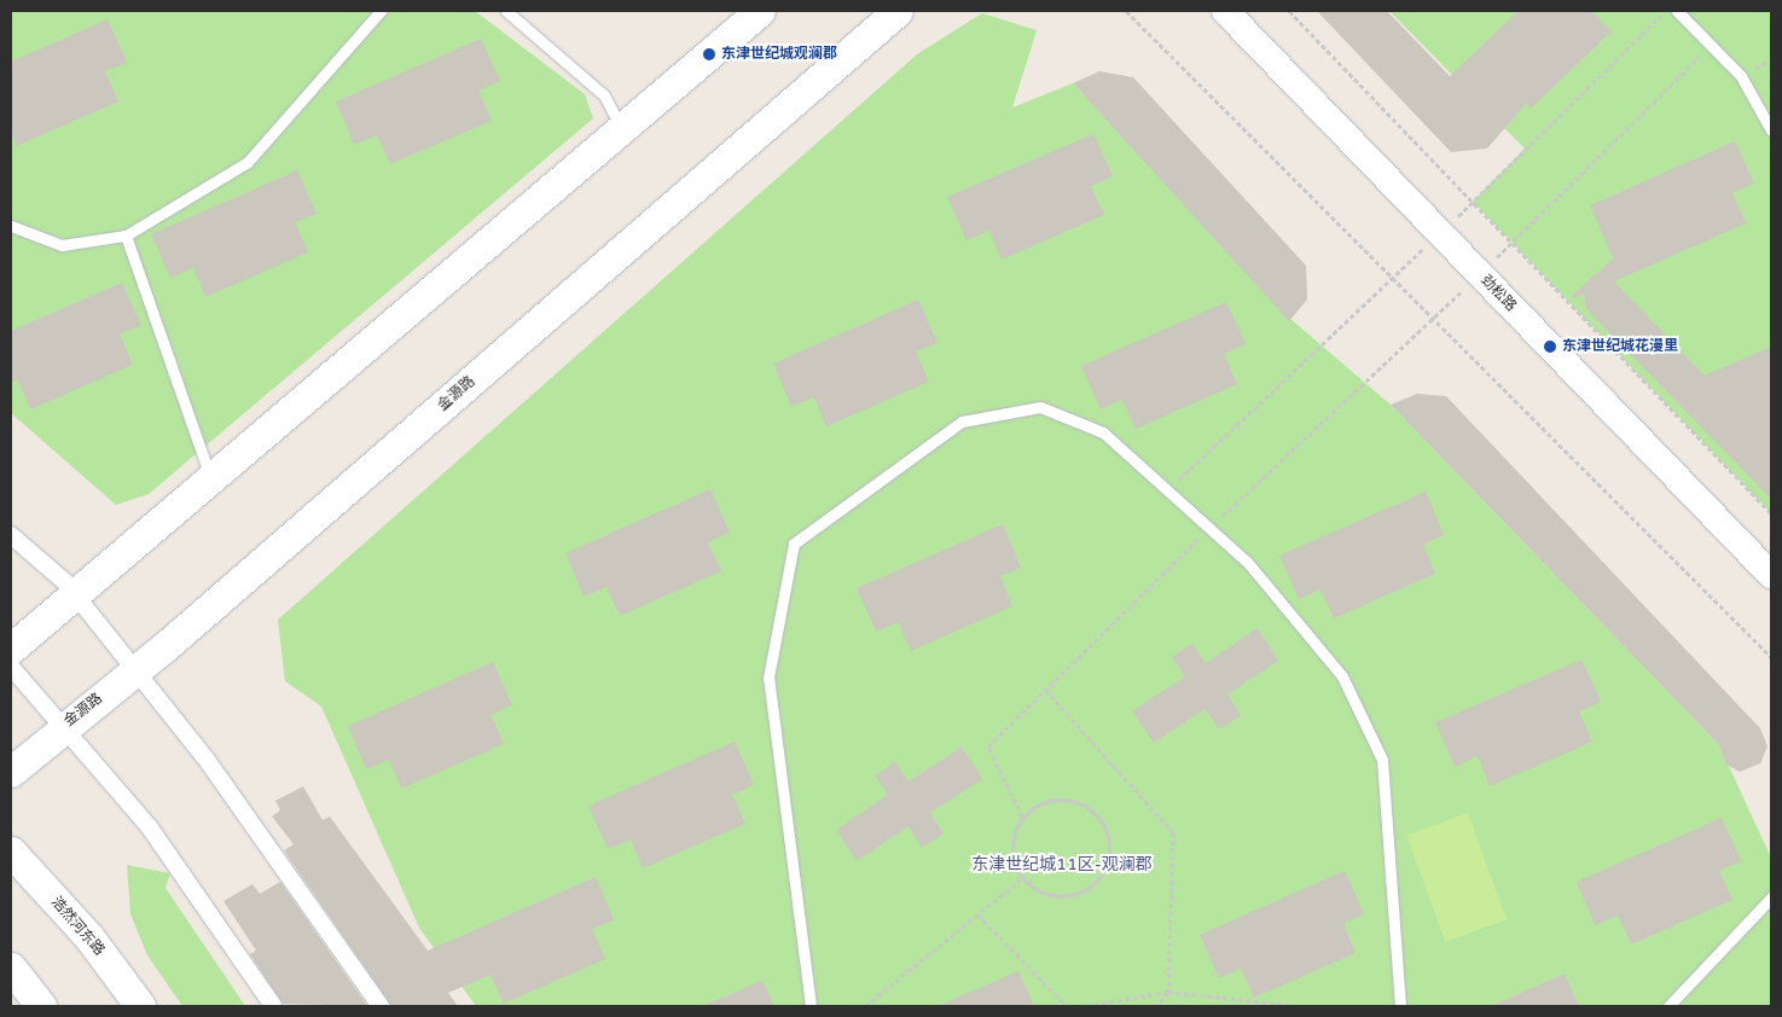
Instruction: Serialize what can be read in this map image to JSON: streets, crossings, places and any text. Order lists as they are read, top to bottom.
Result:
{
  "streets": {
    "main road": ["金源路", "浩然河东路"],
    "street": ["劲松路"]
  },
  "districts": ["东津世纪城11区-观澜郡"],
  "places": ["东津世纪城观澜郡", "东津世纪城花漫里"]
}
